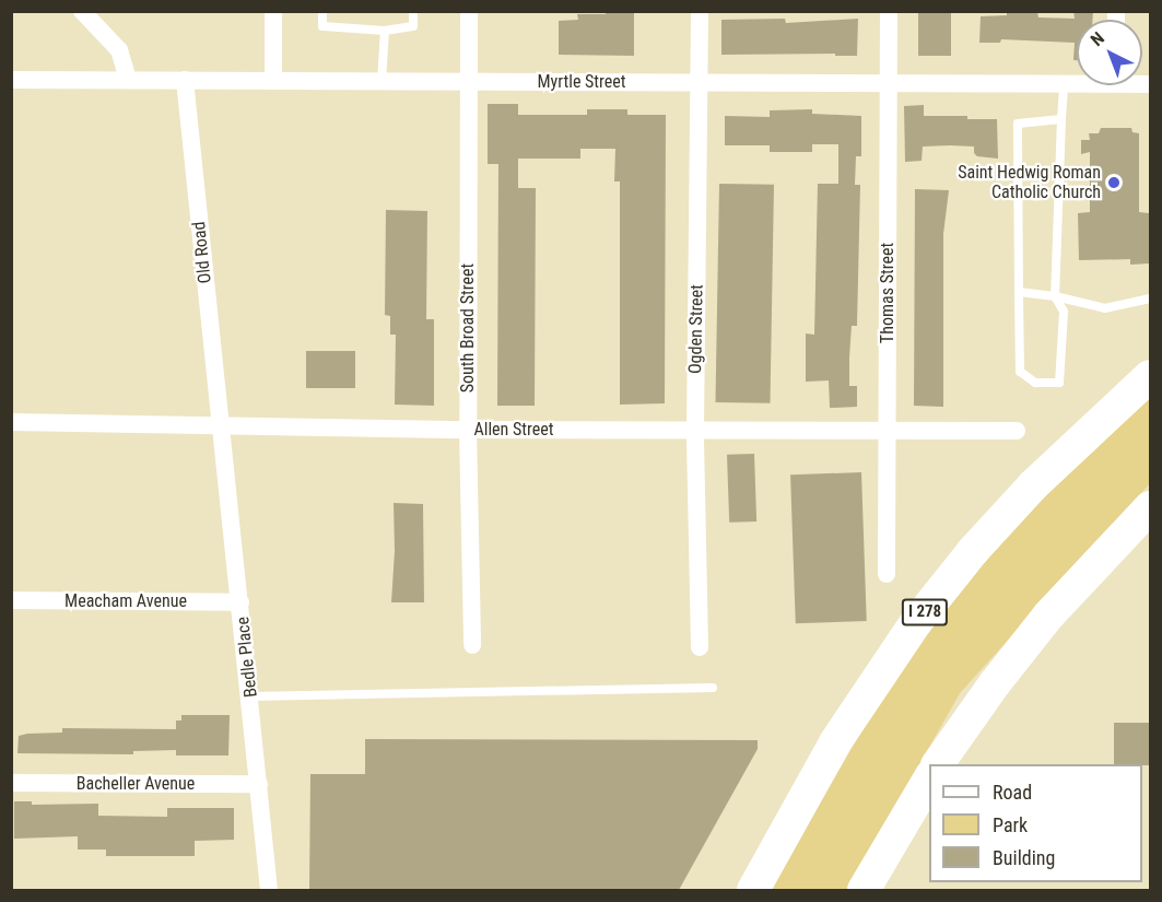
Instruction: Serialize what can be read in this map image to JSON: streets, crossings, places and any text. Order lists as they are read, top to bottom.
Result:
{
  "streets": {
    "highway": ["I 278"],
    "street": [
      "Myrtle Street",
      "Old Road",
      "Thomas Street",
      "South Broad Street",
      "Ogden Street",
      "Allen Street",
      "Meacham Avenue",
      "Bedle Place",
      "Bacheller Avenue"
    ]
  },
  "crossings": [
    ["Myrtle Street", "Old Road"],
    ["Myrtle Street", "Thomas Street"],
    ["Myrtle Street", "South Broad Street"],
    ["Myrtle Street", "Ogden Street"],
    ["Old Road", "Allen Street"],
    ["Old Road", "Bedle Place"],
    ["Thomas Street", "Allen Street"],
    ["South Broad Street", "Allen Street"],
    ["Ogden Street", "Allen Street"],
    ["Allen Street", "Bedle Place"],
    ["Meacham Avenue", "Bedle Place"],
    ["Bedle Place", "Bacheller Avenue"]
  ],
  "places": ["Saint Hedwig Roman Catholic Church"],
  "legend": ["Road", "Park", "Building"],
  "north": "top left"
}
